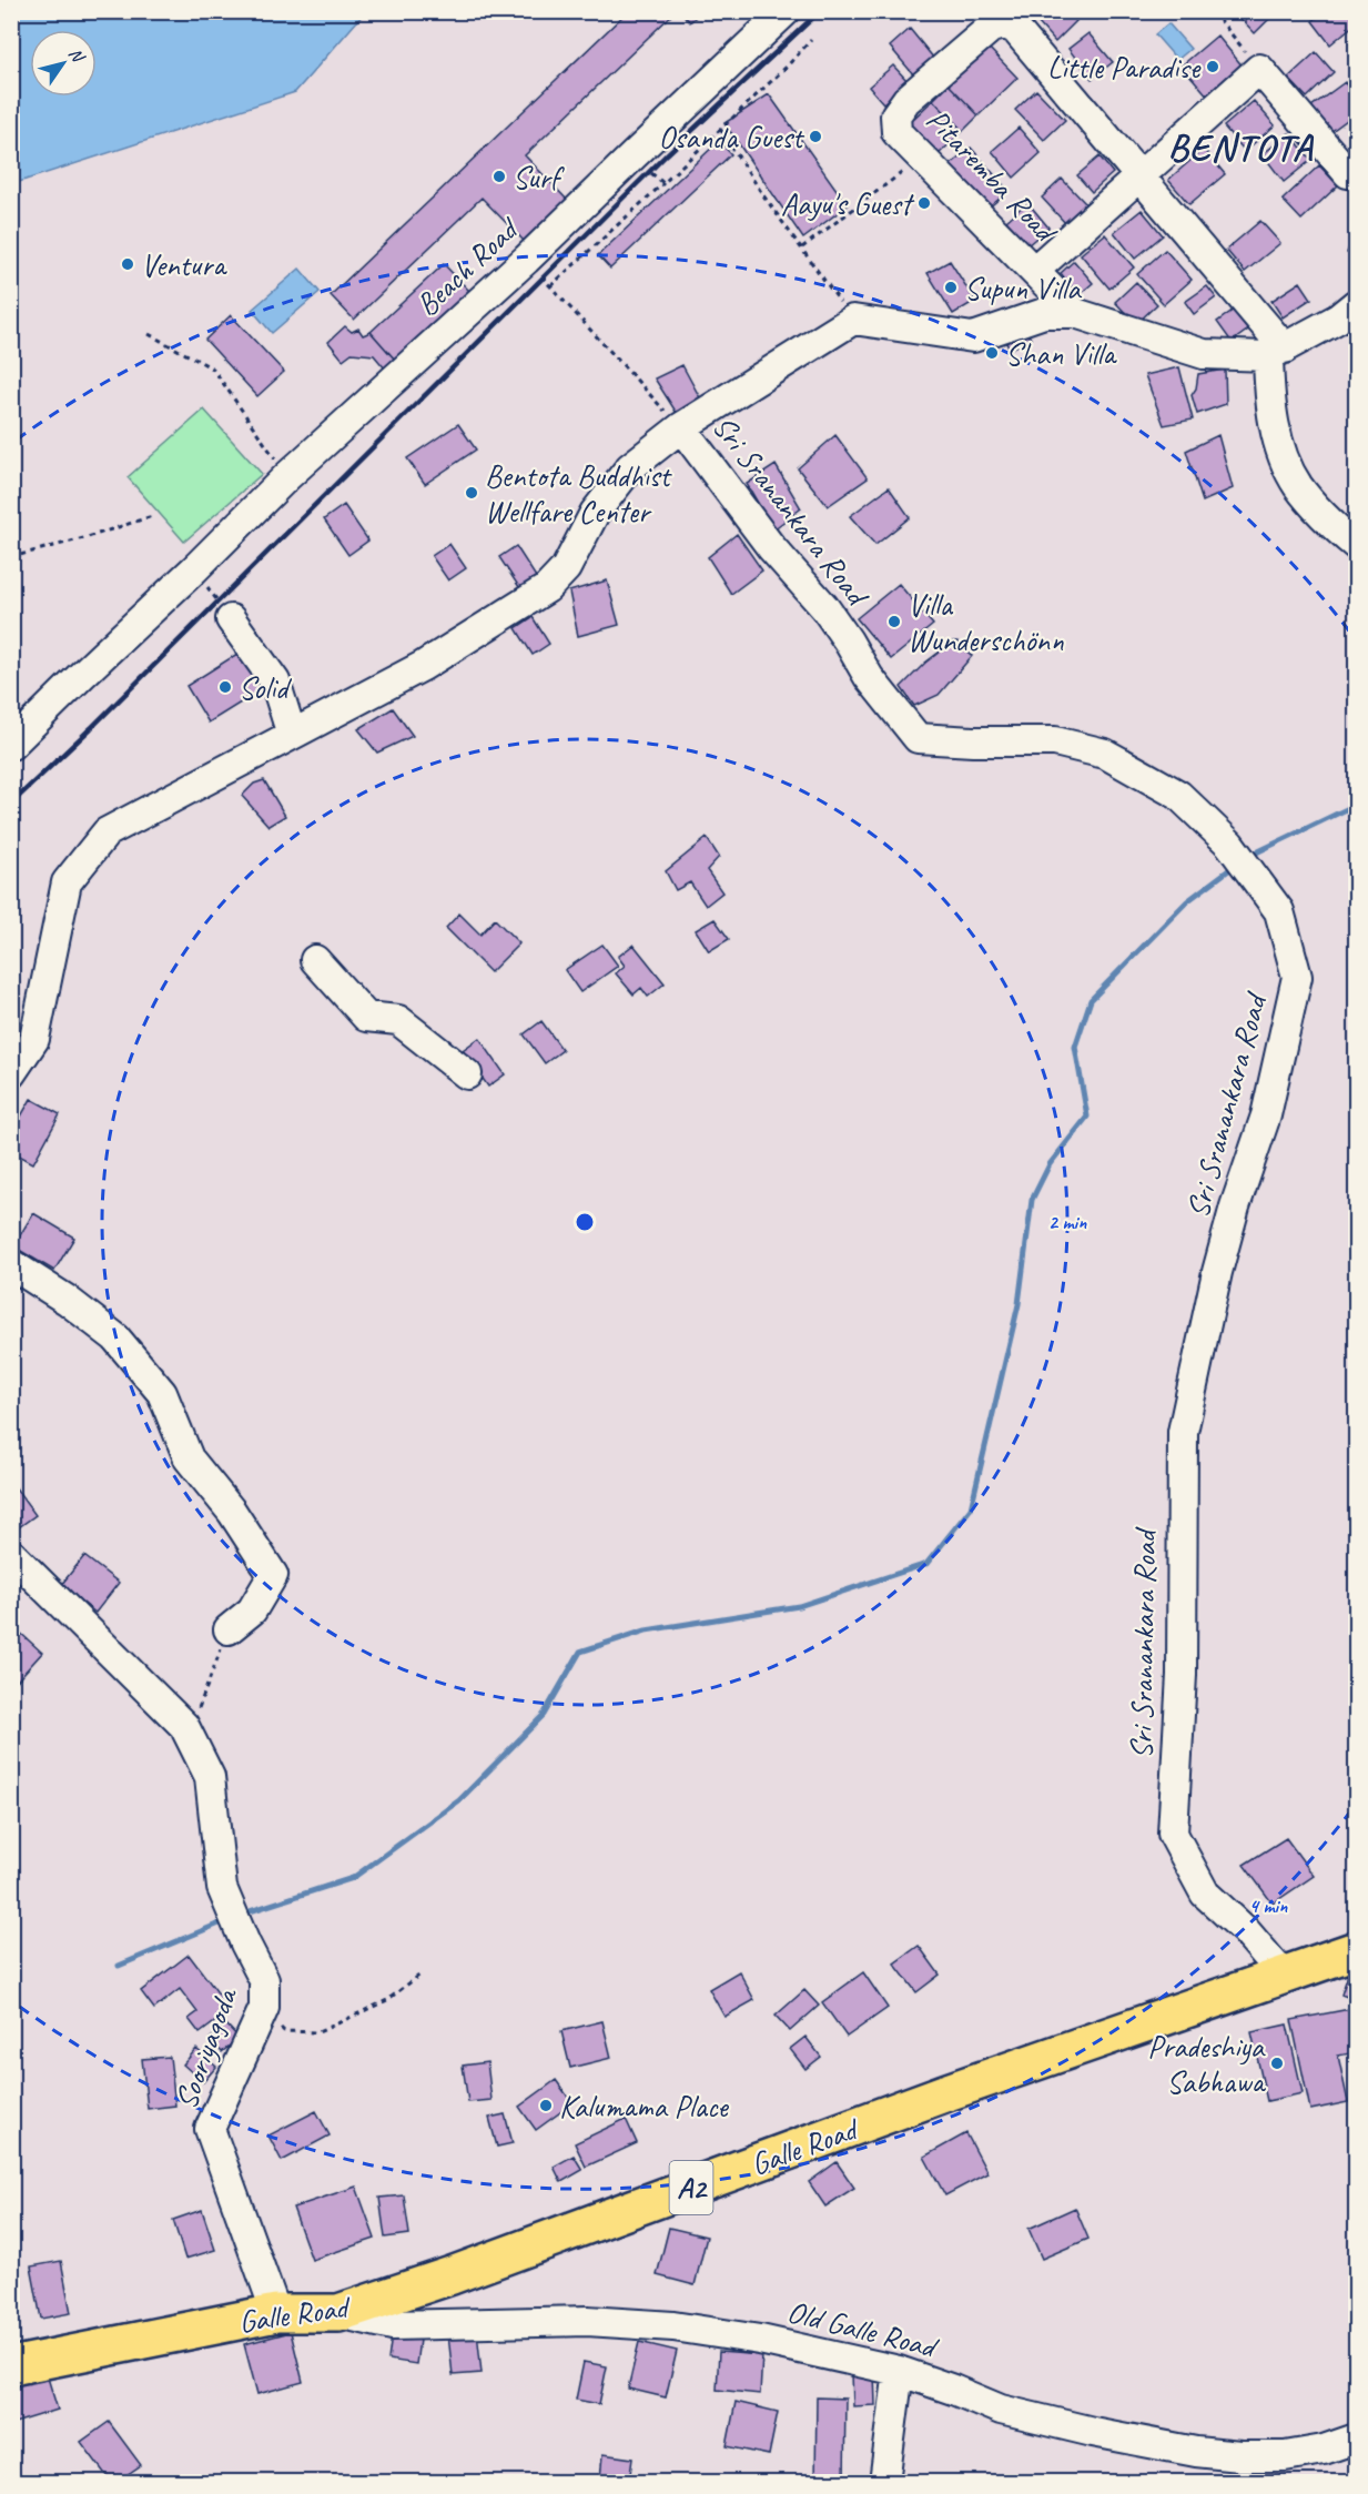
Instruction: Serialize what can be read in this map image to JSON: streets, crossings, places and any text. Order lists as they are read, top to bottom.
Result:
{
  "streets": {
    "highway": ["Galle Road", "A2"],
    "street": [
      "Pitaremba Road",
      "Beach Road",
      "Sri Sranankara Road",
      "Sooriyagoda",
      "Old Galle Road"
    ]
  },
  "crossings": [
    ["Sri Sranankara Road", "Galle Road"],
    ["Sooriyagoda", "Galle Road"],
    ["Galle Road", "Old Galle Road"]
  ],
  "districts": ["BENTOTA"],
  "places": [
    "Little Paradise",
    "Osanda Guest",
    "Surf",
    "Aayu's Guest",
    "Ventura",
    "Supun Villa",
    "Shan Villa",
    "Bentota Buddhist Wellfare Center",
    "Villa Wunderschönn",
    "Solid",
    "Pradeshiya Sabhawa",
    "Kalumama Place"
  ],
  "north": "top right",
  "rings": ["2 min", "4 min"]
}
